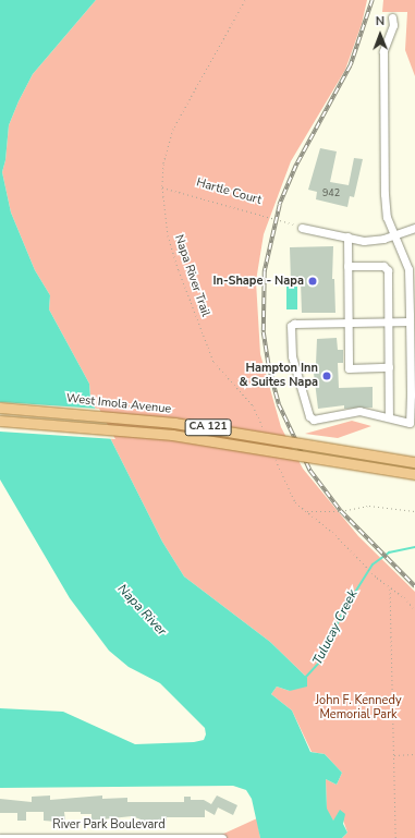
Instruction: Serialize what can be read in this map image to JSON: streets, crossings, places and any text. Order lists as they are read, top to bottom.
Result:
{
  "streets": {
    "main road": ["West Imola Avenue", "CA 121"],
    "street": ["River Park Boulevard"],
    "path": ["Hartle Court", "Napa River Trail"]
  },
  "crossings": [
    ["Hartle Court", "Napa River Trail"]
  ],
  "water": ["Napa River", "Tulucay Creek"],
  "parks": ["John F. Kennedy Memorial Park"],
  "places": ["In-Shape - Napa", "Hampton Inn & Suites Napa"],
  "house_numbers": ["942"],
  "north": "top"
}
